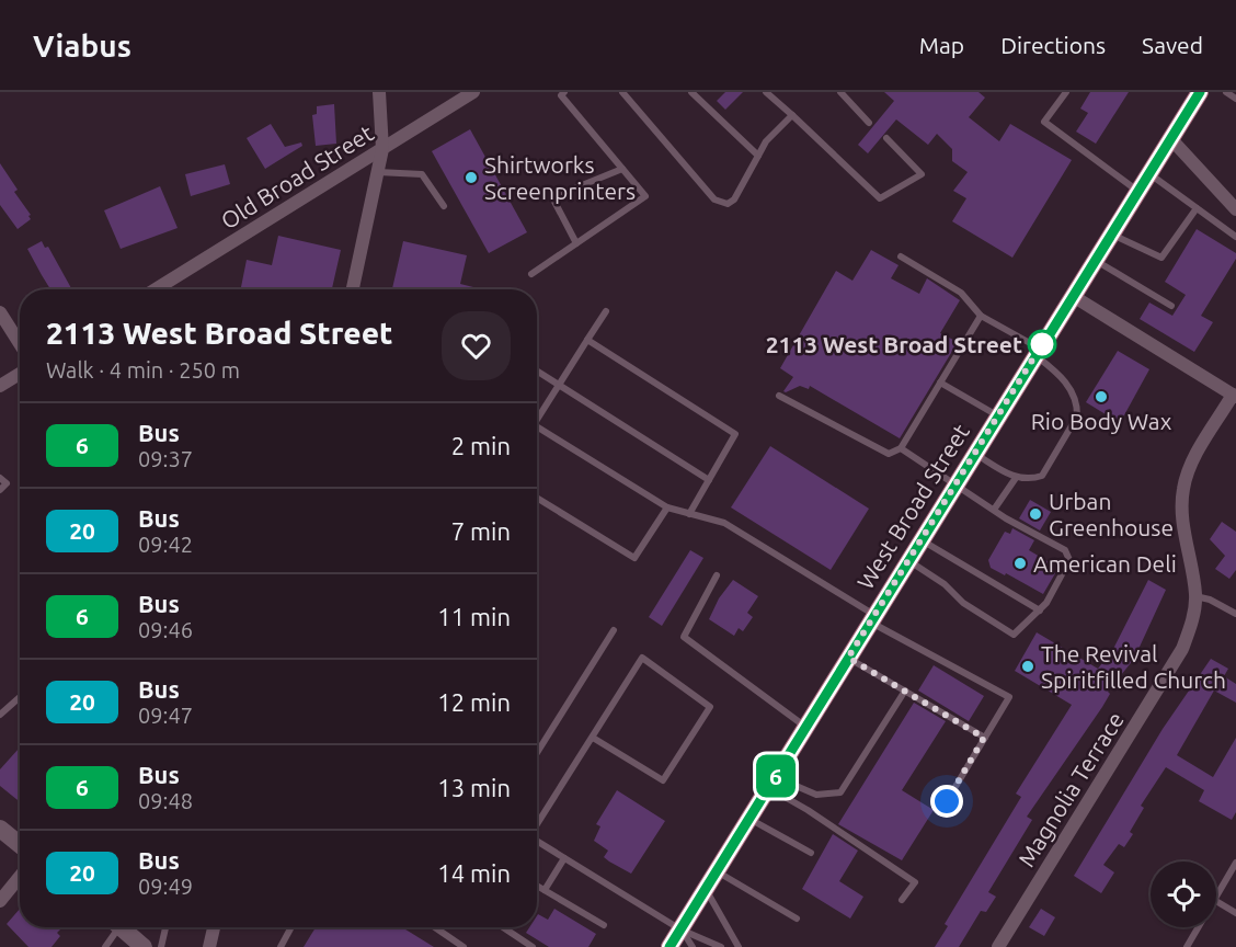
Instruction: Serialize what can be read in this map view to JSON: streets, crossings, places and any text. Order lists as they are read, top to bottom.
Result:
{
  "streets": {
    "main road": ["West Broad Street"],
    "street": ["Old Broad Street", "Magnolia Terrace"]
  },
  "places": [
    "Shirtworks Screenprinters",
    "2113 West Broad Street",
    "Rio Body Wax",
    "Urban Greenhouse",
    "American Deli",
    "The Revival Spiritfilled Church"
  ],
  "lines": ["bus line 6"],
  "page": {
    "header": "Viabus",
    "nav": ["Map", "Directions", "Saved"],
    "on_map": "6",
    "heading": ["2113 West Broad Street", "Walk · 4 min · 250 m"],
    "list": [
      {
        "mark": "6",
        "name": "Bus",
        "note": "09:37",
        "value": "2 min"
      },
      {
        "mark": "20",
        "name": "Bus",
        "note": "09:42",
        "value": "7 min"
      },
      {
        "mark": "6",
        "name": "Bus",
        "note": "09:46",
        "value": "11 min"
      },
      {
        "mark": "20",
        "name": "Bus",
        "note": "09:47",
        "value": "12 min"
      },
      {
        "mark": "6",
        "name": "Bus",
        "note": "09:48",
        "value": "13 min"
      },
      {
        "mark": "20",
        "name": "Bus",
        "note": "09:49",
        "value": "14 min"
      }
    ]
  }
}
